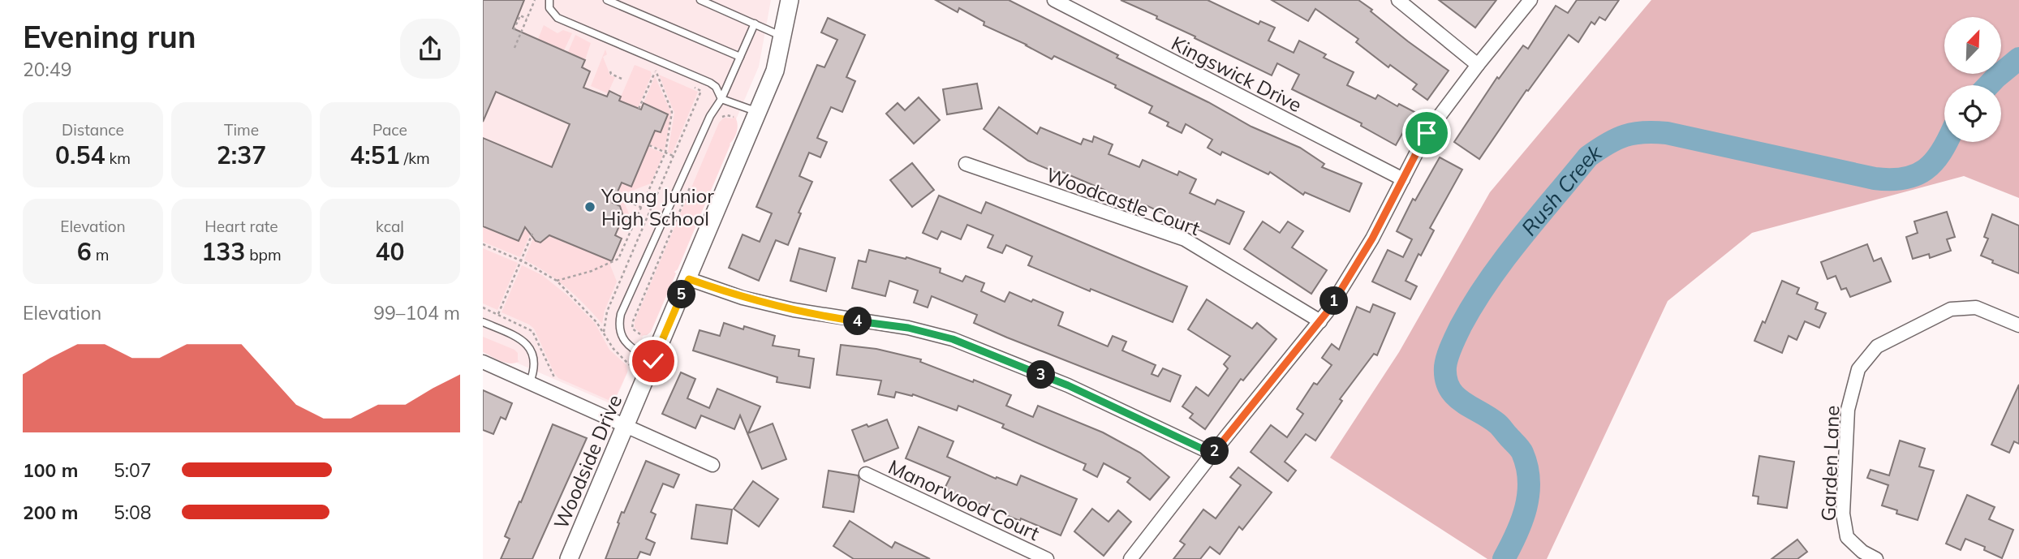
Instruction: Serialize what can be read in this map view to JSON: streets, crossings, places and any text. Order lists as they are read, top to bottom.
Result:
{
  "streets": {
    "street": [
      "Kingswick Drive",
      "Woodcastle Court",
      "Woodside Drive",
      "Garden Lane",
      "Manorwood Court"
    ]
  },
  "water": ["Rush Creek"],
  "places": ["Young Junior High School"],
  "north": "top right",
  "page": {
    "heading": ["Evening run", "20:49"],
    "stats": [
      ["Distance", "0.54 km"],
      ["Time", "2:37"],
      ["Pace", "4:51 /km"],
      ["Elevation", "6 m"],
      ["Heart rate", "133 bpm"],
      ["kcal", "40"]
    ],
    "pins": [
      "5",
      "1",
      "4",
      "3",
      "2"
    ],
    "chart": ["Elevation", "99–104 m"],
    "list": [
      {
        "name": "100 m",
        "note": "5:07"
      },
      {
        "name": "200 m",
        "note": "5:08"
      }
    ]
  }
}
